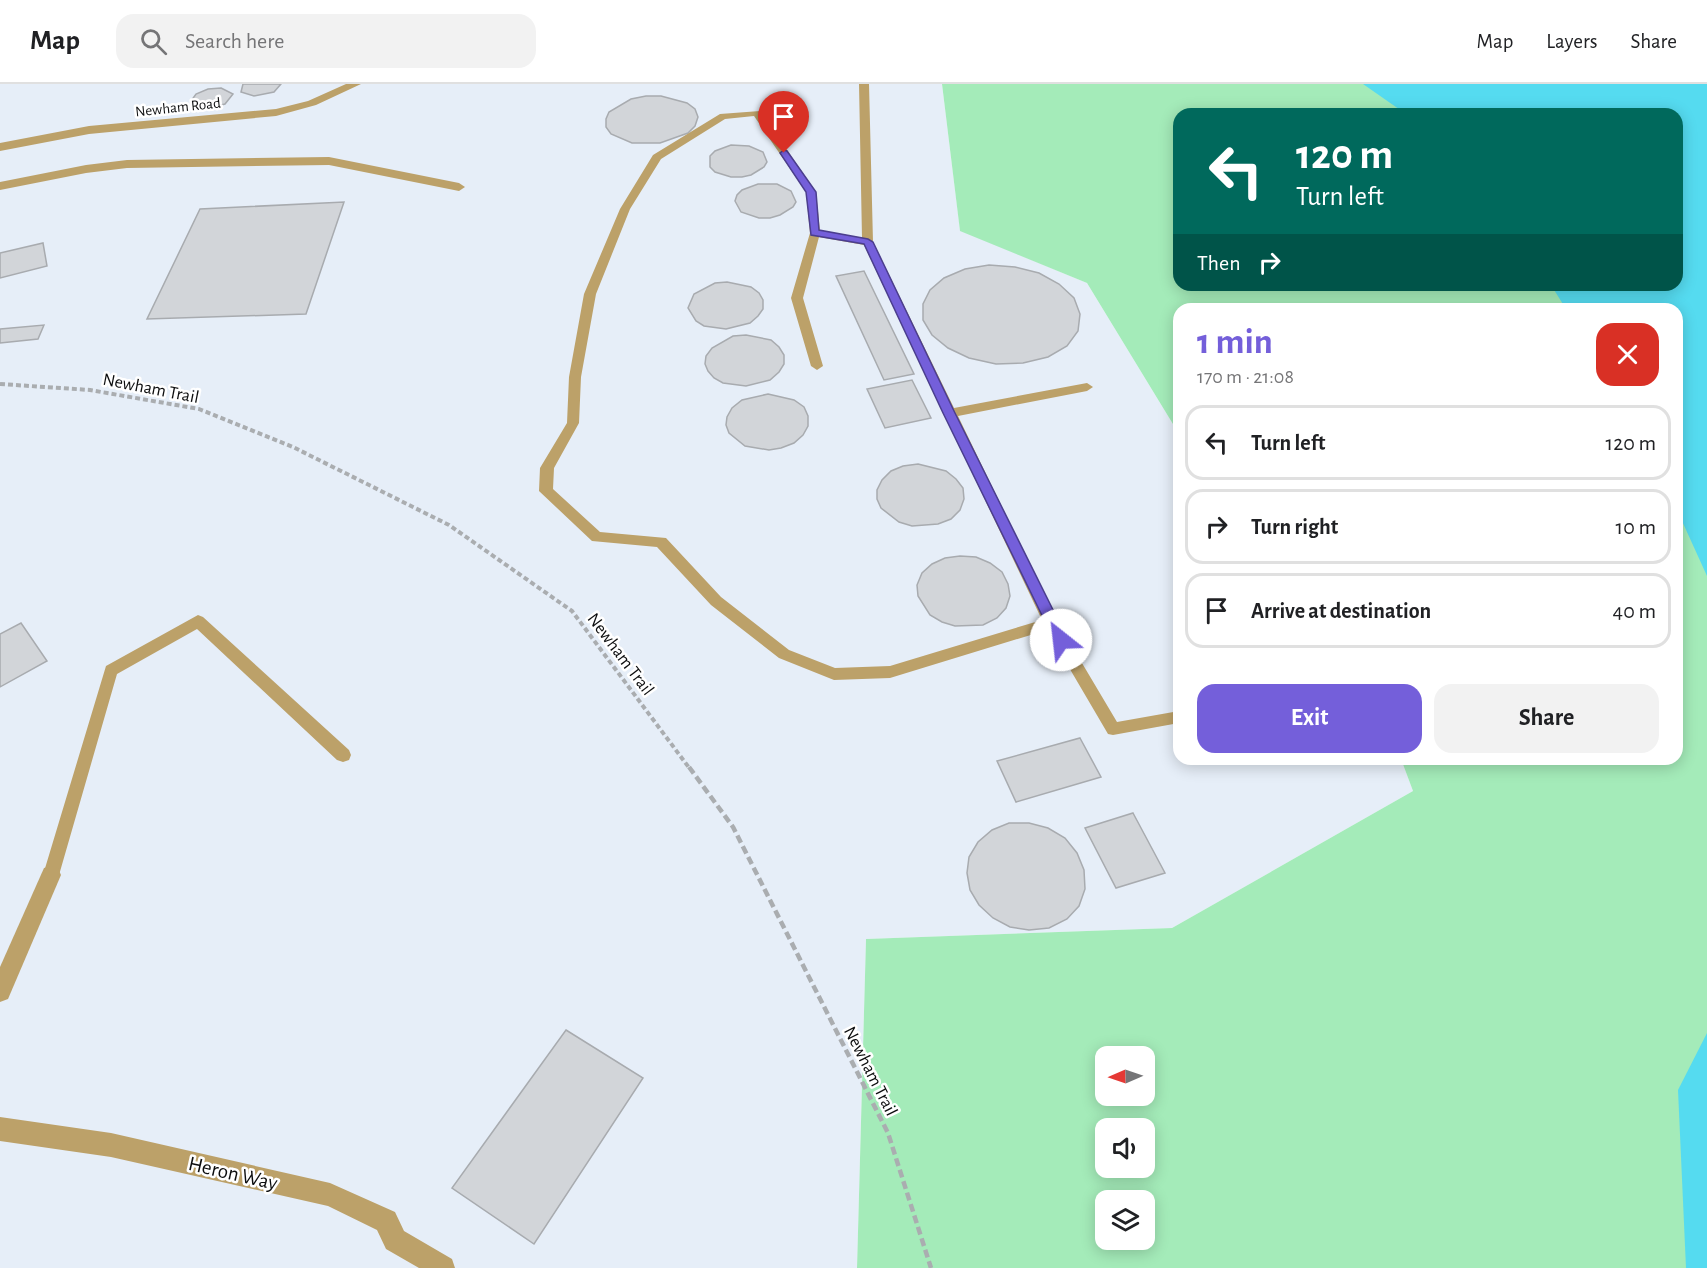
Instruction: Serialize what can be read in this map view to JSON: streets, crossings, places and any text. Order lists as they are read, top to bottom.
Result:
{
  "streets": {
    "street": ["Newham Road", "Heron Way"],
    "path": ["Newham Trail"]
  },
  "north": "left",
  "page": {
    "header": "Map",
    "search": "Search here",
    "nav": ["Map", "Layers", "Share"],
    "turn": ["120 m", "Turn left"],
    "then": "Then",
    "heading": ["1 min", "170 m · 21:08"],
    "list": [
      {
        "name": "Turn left",
        "value": "120 m"
      },
      {
        "name": "Turn right",
        "value": "10 m"
      },
      {
        "name": "Arrive at destination",
        "value": "40 m"
      }
    ],
    "buttons": ["Exit", "Share"]
  }
}
